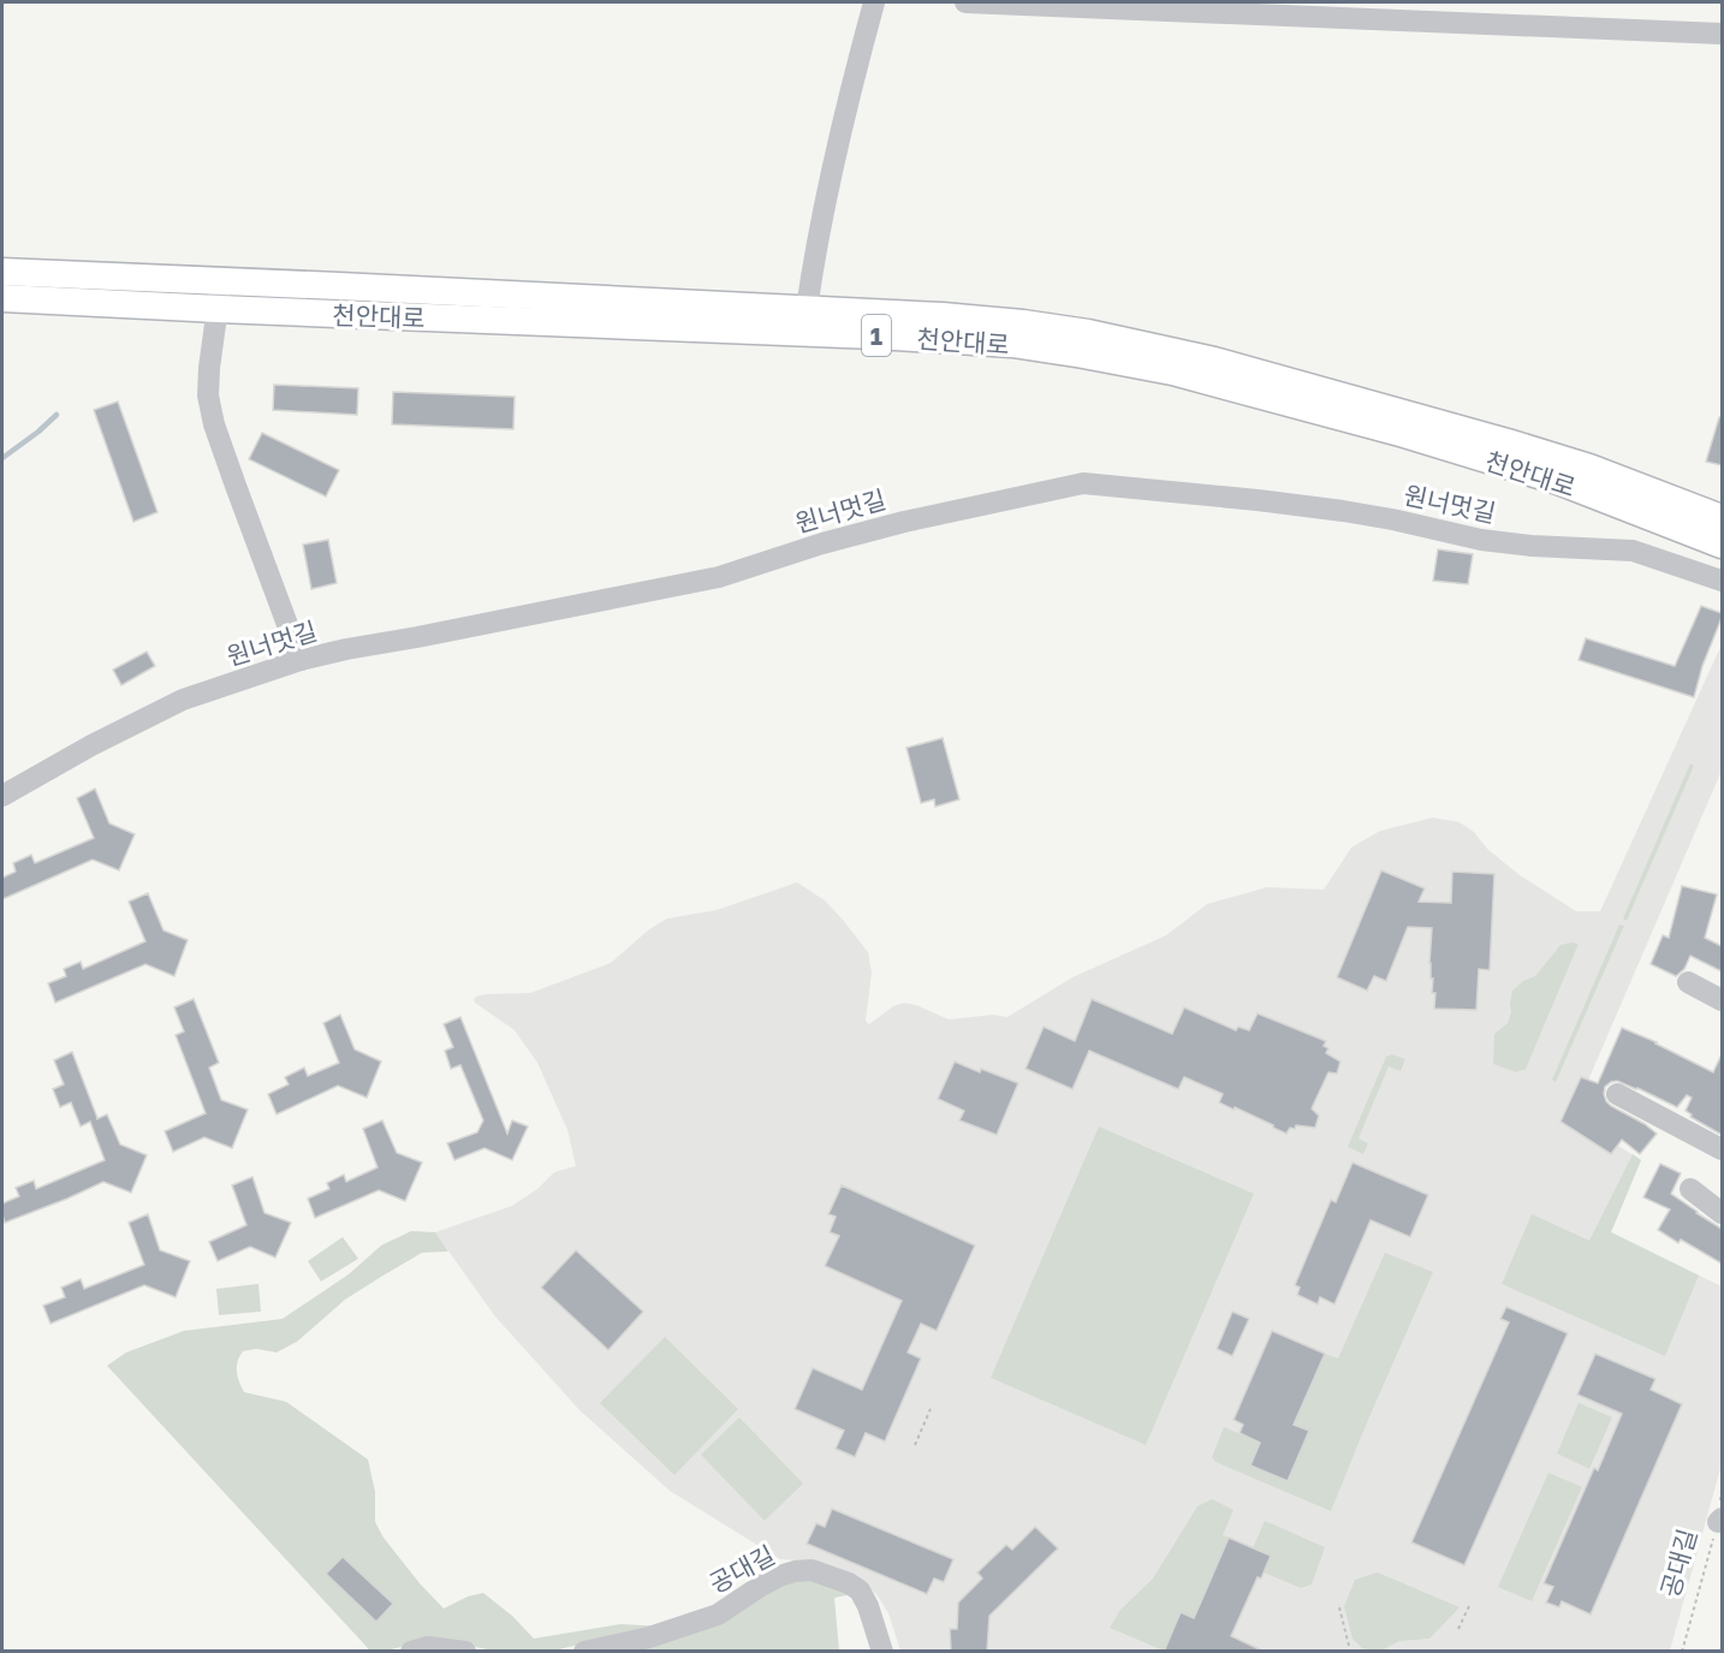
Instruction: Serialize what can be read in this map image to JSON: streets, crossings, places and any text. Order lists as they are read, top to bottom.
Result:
{
  "streets": {
    "main road": ["천안대로", "1"],
    "street": ["원너멋길", "공대길"]
  }
}
